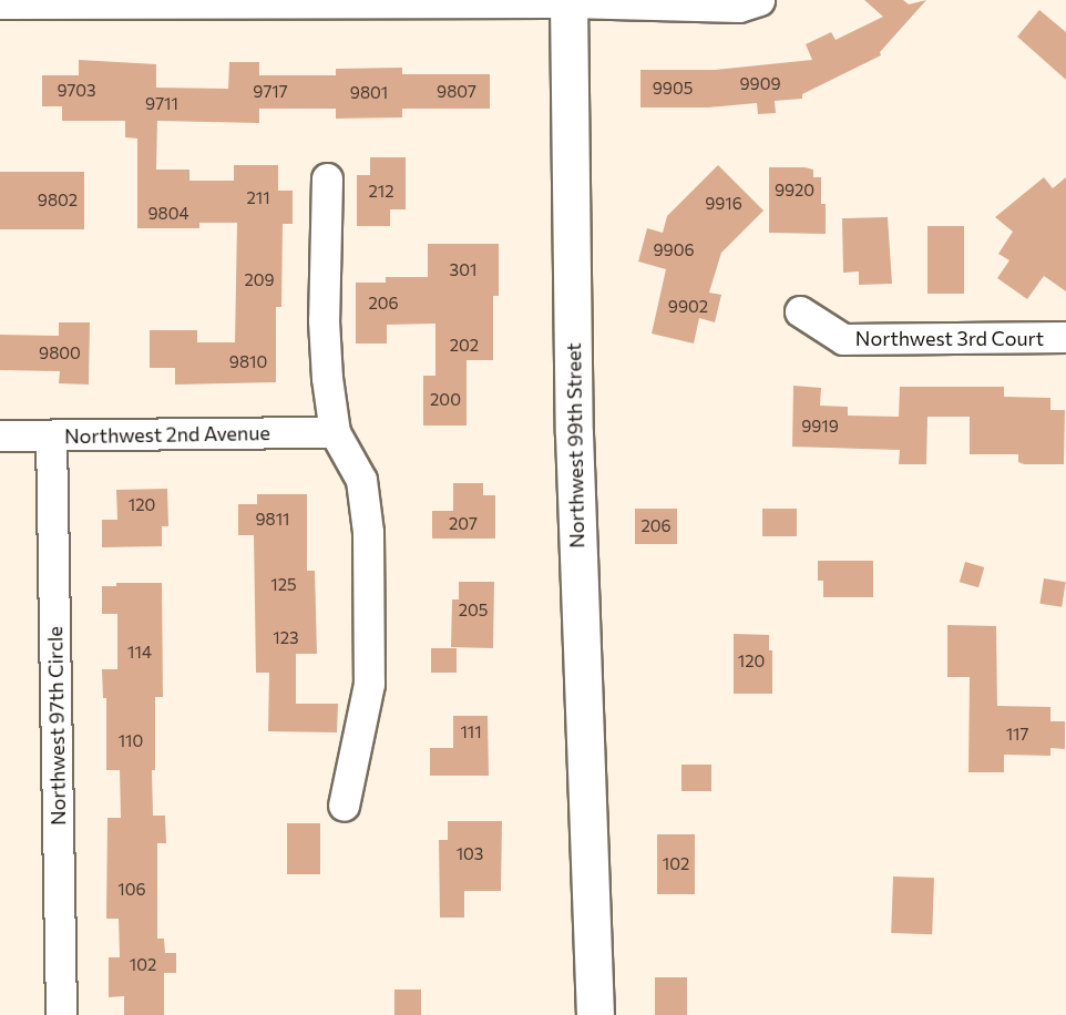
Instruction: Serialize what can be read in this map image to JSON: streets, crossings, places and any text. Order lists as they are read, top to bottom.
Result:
{
  "streets": {
    "main road": ["Northwest 99th Street"],
    "street": ["Northwest 3rd Court", "Northwest 2nd Avenue", "Northwest 97th Circle"]
  },
  "crossings": [
    ["Northwest 2nd Avenue", "Northwest 97th Circle"]
  ],
  "house_numbers": [
    "9909",
    "9905",
    "9703",
    "9717",
    "9807",
    "9801",
    "9711",
    "9920",
    "212",
    "211",
    "9802",
    "9916",
    "9804",
    "9906",
    "301",
    "209",
    "206",
    "9902",
    "202",
    "9800",
    "9810",
    "200",
    "9919",
    "120",
    "9811",
    "207",
    "206",
    "125",
    "205",
    "123",
    "114",
    "120",
    "111",
    "117",
    "110",
    "103",
    "102",
    "106",
    "102"
  ]
}
